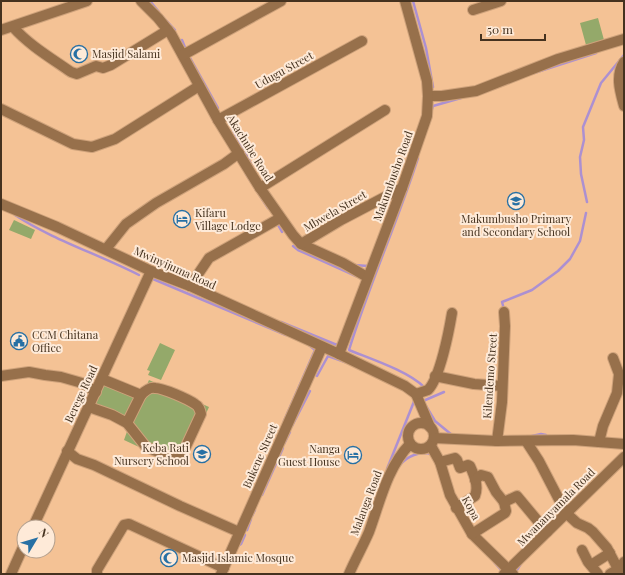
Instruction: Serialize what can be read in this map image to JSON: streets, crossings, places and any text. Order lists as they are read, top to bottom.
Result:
{
  "streets": {
    "street": [
      "Udugu Street",
      "Akachube Road",
      "Makumbusho Road",
      "Mbwela Street",
      "Mwinyijuma Road",
      "Kilendemo Street",
      "Berege Road",
      "Bukene Street",
      "Malanga Road",
      "Mwananyamala Road",
      "Kopa"
    ]
  },
  "crossings": [
    ["Udugu Street", "Akachube Road"],
    ["Akachube Road", "Makumbusho Road"],
    ["Akachube Road", "Mbwela Street"],
    ["Makumbusho Road", "Mbwela Street"],
    ["Makumbusho Road", "Mwinyijuma Road"],
    ["Mwinyijuma Road", "Berege Road"],
    ["Mwinyijuma Road", "Bukene Street"],
    ["Malanga Road", "Kopa"],
    ["Mwananyamala Road", "Kopa"]
  ],
  "places": {
    "mosque": ["Masjid Salami", "Masjid Islamic Mosque"],
    "school or university": ["Makumbusho Primary and Secondary School", "Keba Rati Nursery School"],
    "hotel": ["Kifaru Village Lodge", "Nanga Guest House"],
    "public building": ["CCM Chitana Office"]
  },
  "scale_bar": "50 m",
  "north": "top right"
}
